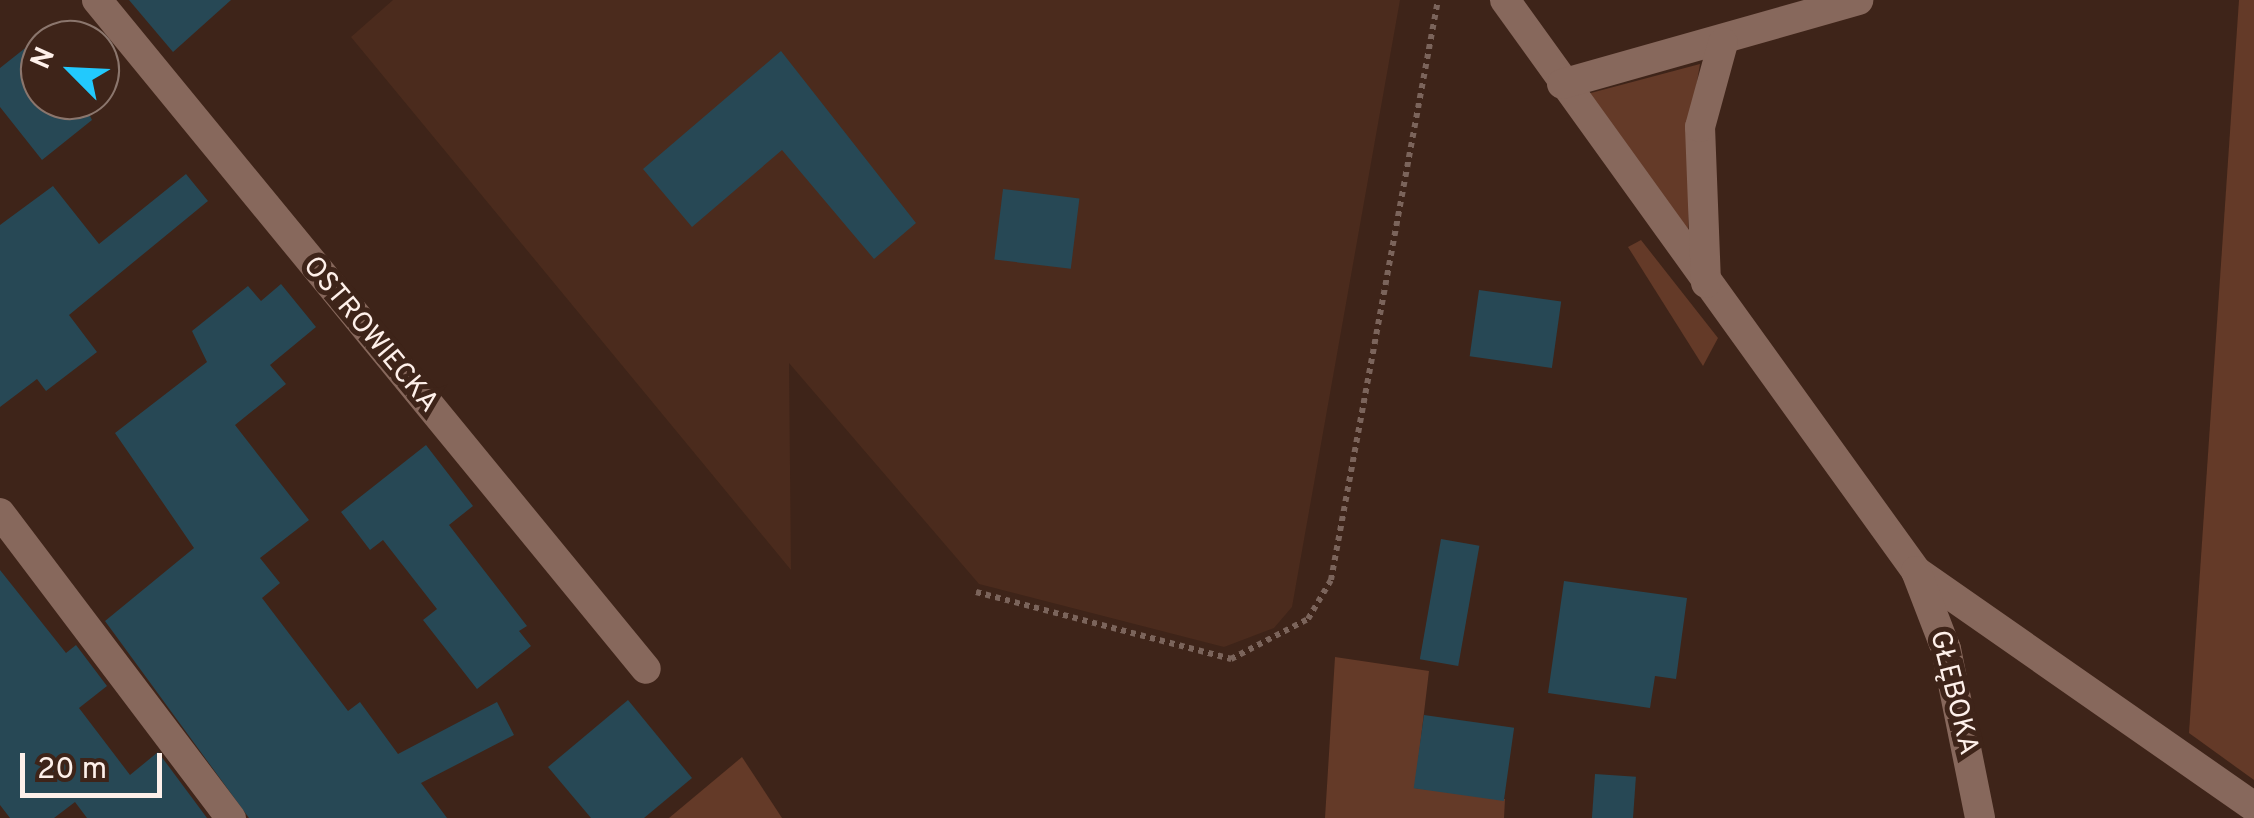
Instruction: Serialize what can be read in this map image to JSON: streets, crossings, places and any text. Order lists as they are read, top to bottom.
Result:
{
  "streets": {
    "street": ["OSTROWIECKA", "GŁĘBOKA"]
  },
  "scale_bar": "20 m",
  "north": "top left"
}
